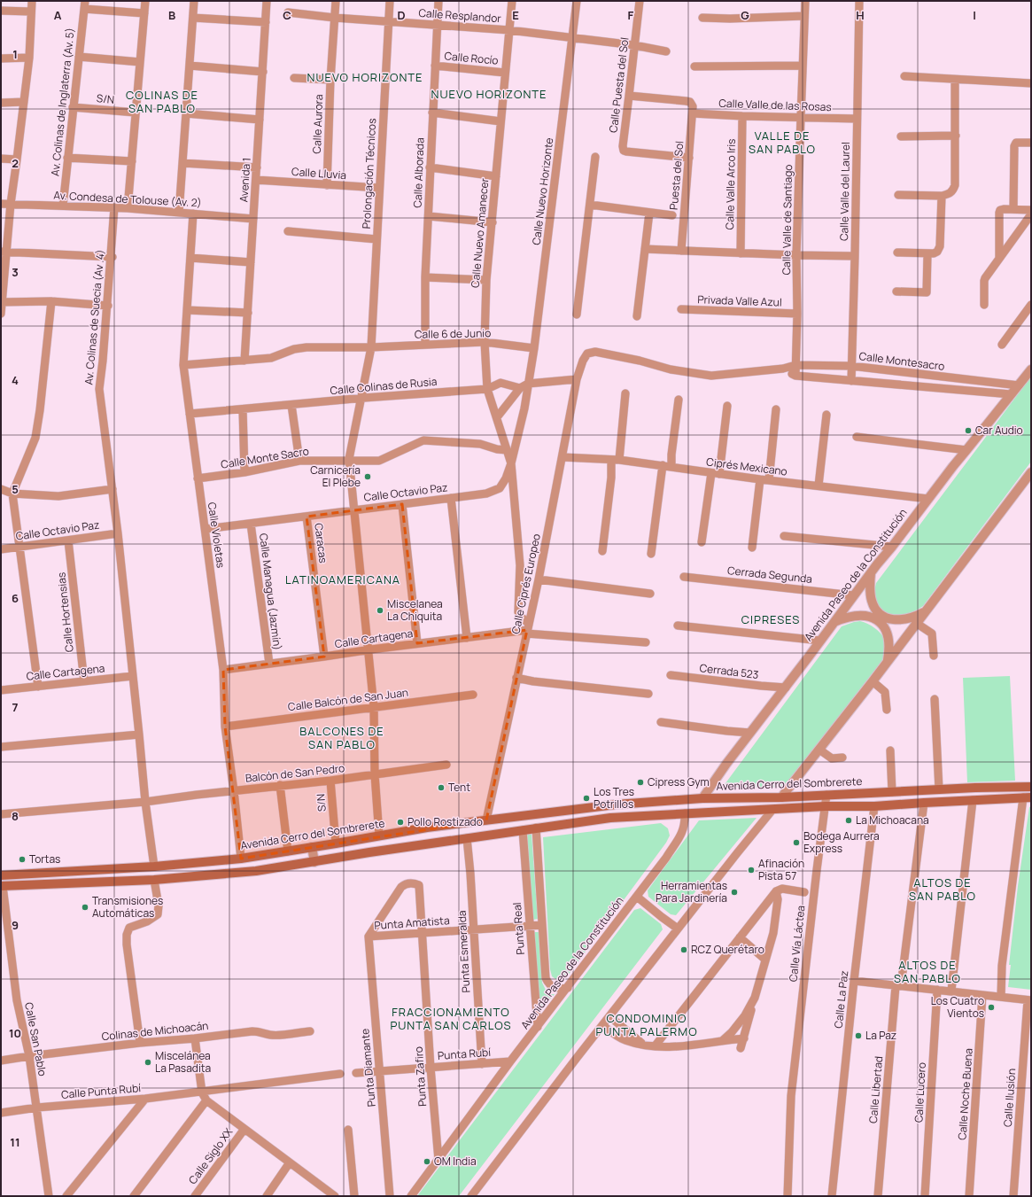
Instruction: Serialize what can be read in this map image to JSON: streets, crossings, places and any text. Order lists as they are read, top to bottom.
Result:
{
  "streets": {
    "main road": ["Avenida Cerro del Sombrerete"],
    "street": [
      "Calle Resplandor",
      "Calle Rocío",
      "Calle Puesta del Sol",
      "S/N",
      "Av. Colinas de Inglaterra (Av. 5)",
      "Calle Valle de las Rosas",
      "Calle Aurora",
      "Calle Alborada",
      "Calle Lluvia",
      "Prolongación Técnicos",
      "Puesta del Sol",
      "Avenida 1",
      "Calle Valle Arco Iris",
      "Calle Nuevo Horizonte",
      "Calle Valle del Laurel",
      "Av. Condesa de Tolouse (Av. 2)",
      "Calle Valle de Santiago",
      "Calle Nuevo Amanecer",
      "Privada Valle Azul",
      "Av. Colinas de Suecia (Av .4)",
      "Calle 6 de Junio",
      "Calle Montesacro",
      "Calle Colinas de Rusia",
      "Calle Monte Sacro",
      "Ciprés Mexicano",
      "Calle Octavio Paz",
      "Calle Violetas",
      "Caracas",
      "Cerrada Segunda",
      "Avenida Paseo de la Constitución",
      "Calle Ciprés Europeo",
      "Calle Managua (Jazmín)",
      "Calle Hortensias",
      "Calle Cartagena",
      "Cerrada 523",
      "Calle Balcón de San Juan",
      "Balcón de San Pedro",
      "Punta Amatista",
      "Punta Real",
      "Calle Vía Láctea",
      "Punta Esmeralda",
      "Calle La Paz",
      "Colinas de Michoacán",
      "Calle San Pablo",
      "Punta Rubí",
      "Punta Diamante",
      "Punta Zafiro",
      "Calle Libertad",
      "Calle Punta Rubí",
      "Calle Lucero",
      "Calle Noche Buena",
      "Calle Ilusión",
      "Calle Siglo XX"
    ]
  },
  "crossings": [
    ["Calle Resplandor", "Calle Puesta del Sol"],
    ["Calle Resplandor", "Calle Aurora"],
    ["Calle Resplandor", "Calle Alborada"],
    ["Calle Resplandor", "Prolongación Técnicos"],
    ["Calle Resplandor", "Calle Nuevo Horizonte"],
    ["Calle Resplandor", "Calle Nuevo Amanecer"],
    ["Calle Rocío", "Calle Alborada"],
    ["Calle Rocío", "Calle Nuevo Amanecer"],
    ["Calle Puesta del Sol", "Puesta del Sol"],
    ["S/N", "Av. Colinas de Inglaterra (Av. 5)"],
    ["S/N", "Balcón de San Pedro"],
    ["S/N", "Avenida Cerro del Sombrerete"],
    ["Av. Colinas de Inglaterra (Av. 5)", "Av. Condesa de Tolouse (Av. 2)"],
    ["Calle Valle de las Rosas", "Puesta del Sol"],
    ["Calle Valle de las Rosas", "Calle Valle Arco Iris"],
    ["Calle Valle de las Rosas", "Calle Valle del Laurel"],
    ["Calle Valle de las Rosas", "Calle Valle de Santiago"],
    ["Calle Aurora", "Calle Lluvia"],
    ["Calle Alborada", "Calle 6 de Junio"],
    ["Calle Lluvia", "Prolongación Técnicos"],
    ["Calle Lluvia", "Avenida 1"],
    ["Prolongación Técnicos", "Calle 6 de Junio"],
    ["Prolongación Técnicos", "Calle Colinas de Rusia"],
    ["Prolongación Técnicos", "Calle Monte Sacro"],
    ["Prolongación Técnicos", "Calle Octavio Paz"],
    ["Prolongación Técnicos", "Calle Cartagena"],
    ["Prolongación Técnicos", "Calle Balcón de San Juan"],
    ["Prolongación Técnicos", "Balcón de San Pedro"],
    ["Prolongación Técnicos", "Avenida Cerro del Sombrerete"],
    ["Avenida 1", "Av. Condesa de Tolouse (Av. 2)"],
    ["Avenida 1", "Calle 6 de Junio"],
    ["Calle Nuevo Horizonte", "Calle 6 de Junio"],
    ["Calle Nuevo Horizonte", "Calle Colinas de Rusia"],
    ["Calle Nuevo Horizonte", "Calle Octavio Paz"],
    ["Calle Valle del Laurel", "Calle Montesacro"],
    ["Av. Condesa de Tolouse (Av. 2)", "Av. Colinas de Suecia (Av .4)"],
    ["Av. Condesa de Tolouse (Av. 2)", "Calle Violetas"],
    ["Calle Valle de Santiago", "Privada Valle Azul"],
    ["Calle Valle de Santiago", "Calle Montesacro"],
    ["Calle Nuevo Amanecer", "Calle 6 de Junio"],
    ["Calle Nuevo Amanecer", "Calle Colinas de Rusia"],
    ["Calle Nuevo Amanecer", "Calle Monte Sacro"],
    ["Calle Nuevo Amanecer", "Calle Octavio Paz"],
    ["Av. Colinas de Suecia (Av .4)", "Calle Octavio Paz"],
    ["Av. Colinas de Suecia (Av .4)", "Calle Cartagena"],
    ["Av. Colinas de Suecia (Av .4)", "Balcón de San Pedro"],
    ["Av. Colinas de Suecia (Av .4)", "Avenida Cerro del Sombrerete"],
    ["Calle 6 de Junio", "Calle Violetas"],
    ["Calle Montesacro", "Avenida Paseo de la Constitución"],
    ["Calle Montesacro", "Calle Ciprés Europeo"],
    ["Calle Colinas de Rusia", "Calle Octavio Paz"],
    ["Calle Colinas de Rusia", "Calle Violetas"],
    ["Calle Colinas de Rusia", "Calle Ciprés Europeo"],
    ["Calle Monte Sacro", "Calle Violetas"],
    ["Ciprés Mexicano", "Avenida Paseo de la Constitución"],
    ["Ciprés Mexicano", "Calle Ciprés Europeo"],
    ["Calle Octavio Paz", "Calle Violetas"],
    ["Calle Octavio Paz", "Caracas"],
    ["Calle Octavio Paz", "Calle Managua (Jazmín)"],
    ["Calle Octavio Paz", "Calle Hortensias"],
    ["Calle Violetas", "Calle Cartagena"],
    ["Calle Violetas", "Calle Balcón de San Juan"],
    ["Calle Violetas", "Balcón de San Pedro"],
    ["Calle Violetas", "Avenida Cerro del Sombrerete"],
    ["Caracas", "Calle Cartagena"],
    ["Cerrada Segunda", "Avenida Paseo de la Constitución"],
    ["Avenida Paseo de la Constitución", "Cerrada 523"],
    ["Avenida Paseo de la Constitución", "Avenida Cerro del Sombrerete"],
    ["Avenida Paseo de la Constitución", "Punta Real"],
    ["Avenida Paseo de la Constitución", "Punta Rubí"],
    ["Avenida Paseo de la Constitución", "Punta Zafiro"],
    ["Calle Ciprés Europeo", "Calle Cartagena"],
    ["Calle Ciprés Europeo", "Avenida Cerro del Sombrerete"],
    ["Calle Managua (Jazmín)", "Calle Cartagena"],
    ["Calle Hortensias", "Calle Cartagena"],
    ["Avenida Cerro del Sombrerete", "Calle Vía Láctea"],
    ["Punta Amatista", "Punta Real"],
    ["Punta Amatista", "Punta Esmeralda"],
    ["Punta Amatista", "Punta Diamante"],
    ["Punta Amatista", "Punta Zafiro"],
    ["Punta Esmeralda", "Punta Rubí"],
    ["Colinas de Michoacán", "Calle San Pablo"],
    ["Calle San Pablo", "Calle Punta Rubí"],
    ["Punta Rubí", "Punta Diamante"],
    ["Punta Rubí", "Punta Zafiro"],
    ["Punta Diamante", "Punta Zafiro"]
  ],
  "districts": [
    "NUEVO HORIZONTE",
    "NUEVO HORIZONTE",
    "COLINAS DE SAN PABLO",
    "VALLE DE SAN PABLO",
    "LATINOAMERICANA",
    "CIPRESES",
    "BALCONES DE SAN PABLO",
    "ALTOS DE SAN PABLO",
    "ALTOS DE SAN PABLO",
    "FRACCIONAMIENTO PUNTA SAN CARLOS",
    "CONDOMINIO PUNTA PALERMO"
  ],
  "places": [
    "Car Audio",
    "Carnicería El Plebe",
    "Miscelanea La Chiquita",
    "Cipress Gym",
    "Tent",
    "Los Tres Potrillos",
    "La Michoacana",
    "Pollo Rostizado",
    "Bodega Aurrera Express",
    "Tortas",
    "Afinación Pista 57",
    "Herramientas Para Jardinería",
    "Transmisiones Automáticas",
    "RCZ Querétaro",
    "Los Cuatro Vientos",
    "La Paz",
    "Miscelánea La Pasadita",
    "OM India"
  ],
  "grid": {
    "columns": [
      "A",
      "B",
      "C",
      "D",
      "E",
      "F",
      "G",
      "H",
      "I"
    ],
    "rows": [
      "1",
      "2",
      "3",
      "4",
      "5",
      "6",
      "7",
      "8",
      "9",
      "10",
      "11"
    ]
  }
}
